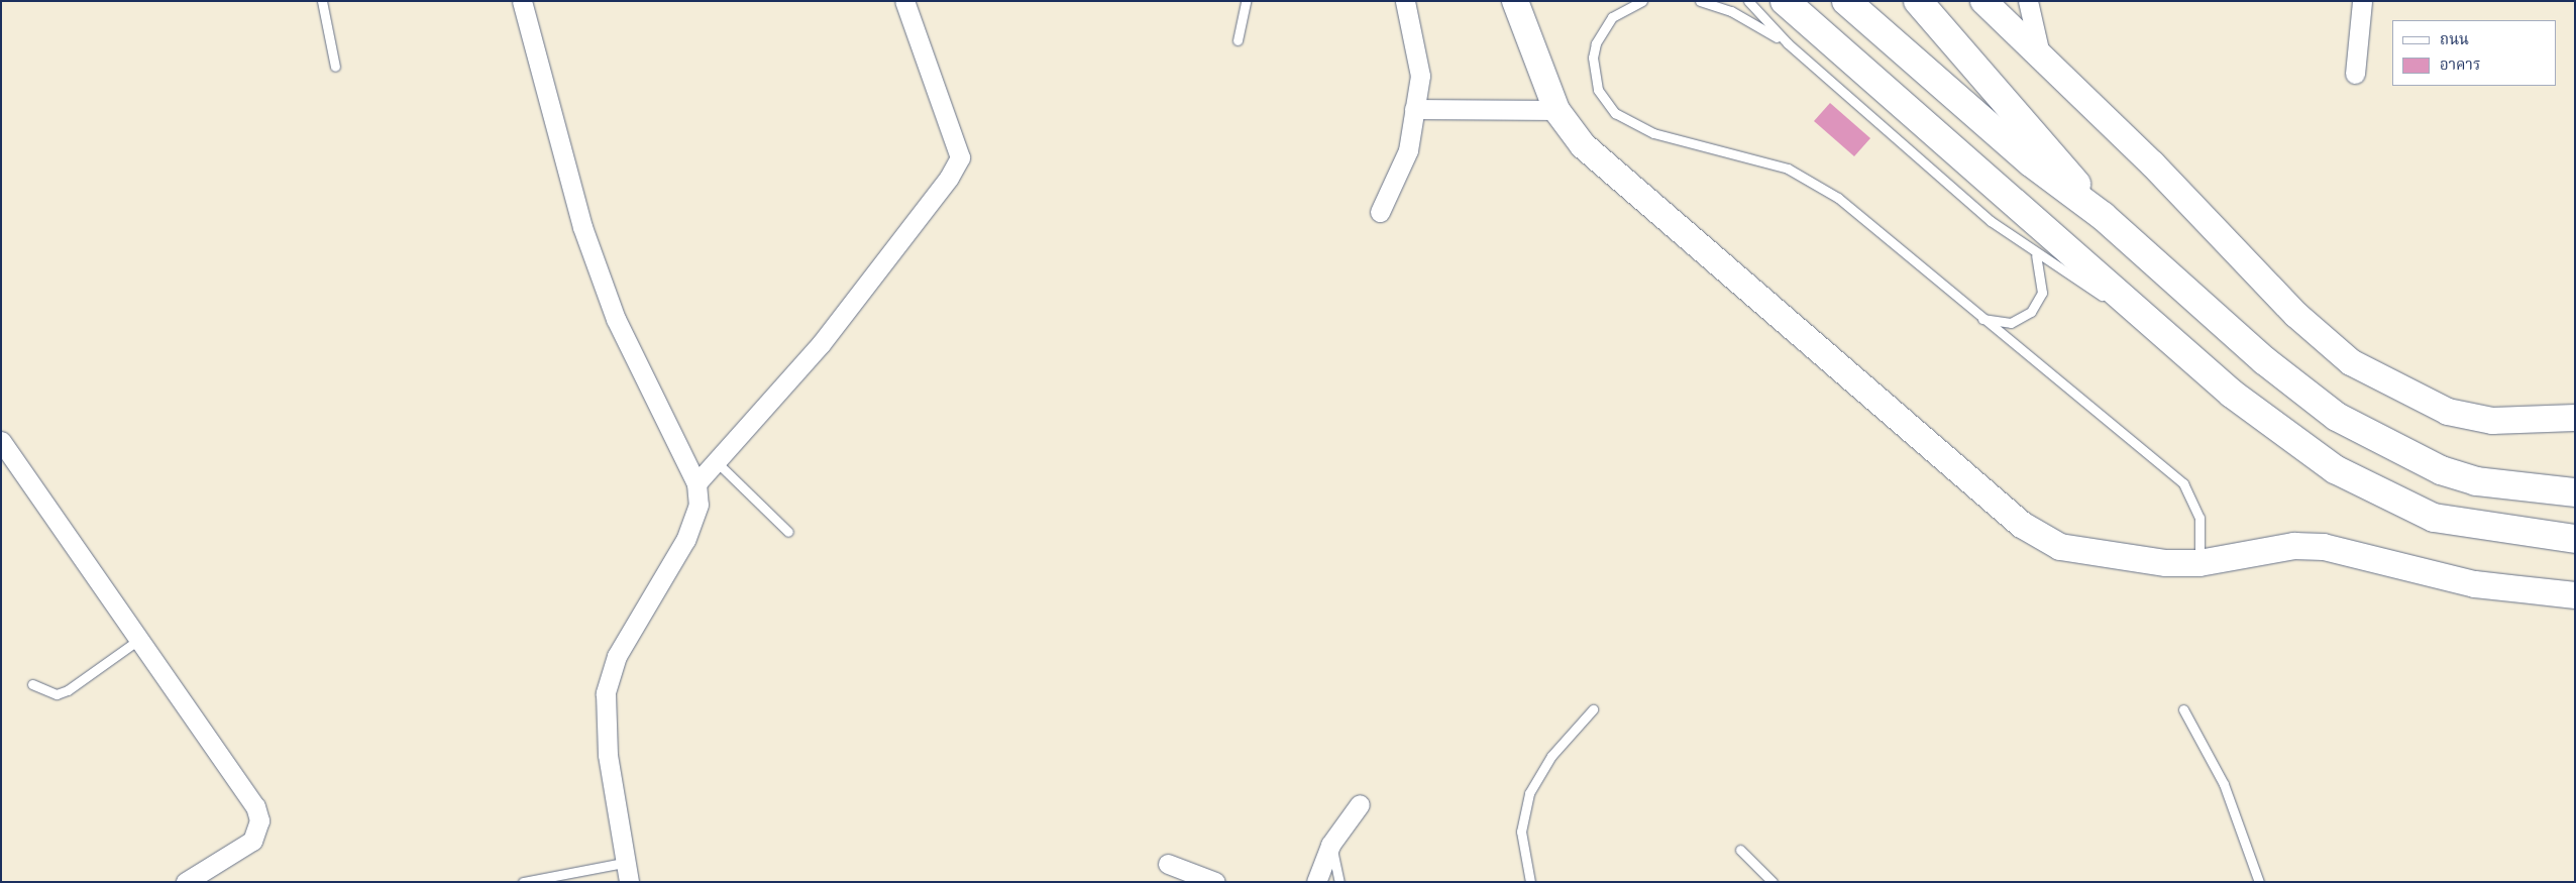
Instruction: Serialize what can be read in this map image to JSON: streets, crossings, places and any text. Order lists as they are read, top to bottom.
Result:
{
  "legend": ["ถนน", "อาคาร"]
}
